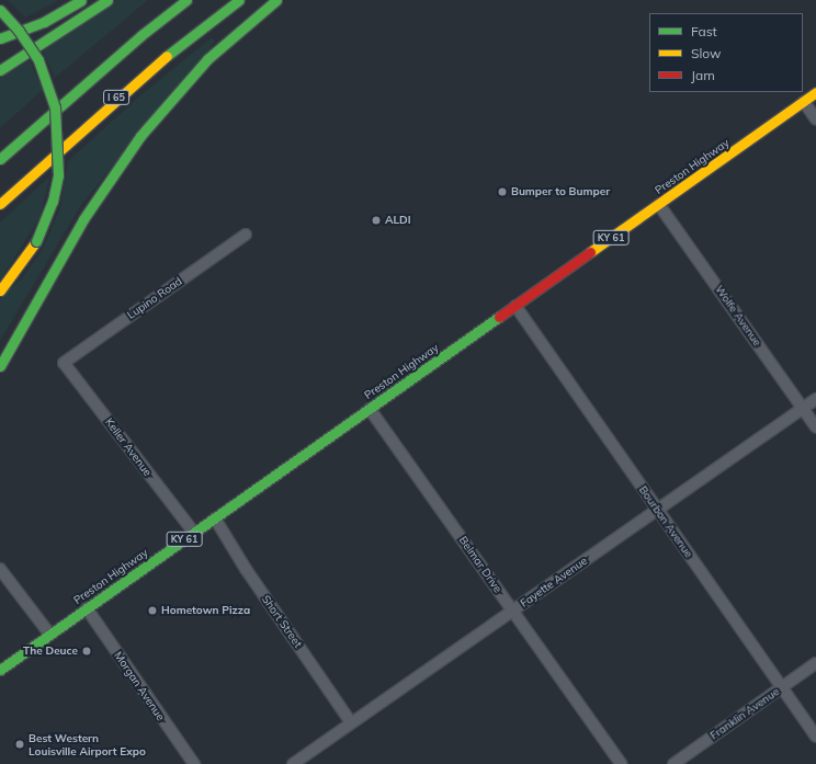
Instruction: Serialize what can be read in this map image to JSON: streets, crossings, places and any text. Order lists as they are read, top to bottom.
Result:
{
  "streets": {
    "main road": ["I 65", "Preston Highway", "KY 61"],
    "street": [
      "Lupino Road",
      "Wolfe Avenue",
      "Keller Avenue",
      "Bourbon Avenue",
      "Belmar Drive",
      "Fayette Avenue",
      "Short Street",
      "Morgan Avenue",
      "Franklin Avenue"
    ]
  },
  "crossings": [
    ["Preston Highway", "Wolfe Avenue"],
    ["Preston Highway", "Keller Avenue"],
    ["Preston Highway", "Bourbon Avenue"],
    ["Preston Highway", "Belmar Drive"],
    ["Preston Highway", "Short Street"],
    ["Preston Highway", "Morgan Avenue"],
    ["Lupino Road", "Keller Avenue"],
    ["Wolfe Avenue", "Fayette Avenue"],
    ["Bourbon Avenue", "Fayette Avenue"],
    ["Bourbon Avenue", "Franklin Avenue"],
    ["Belmar Drive", "Fayette Avenue"],
    ["Fayette Avenue", "Short Street"]
  ],
  "places": [
    "Bumper to Bumper",
    "ALDI",
    "Hometown Pizza",
    "The Deuce",
    "Best Western Louisville Airport Expo"
  ],
  "legend": ["Fast", "Slow", "Jam"]
}
